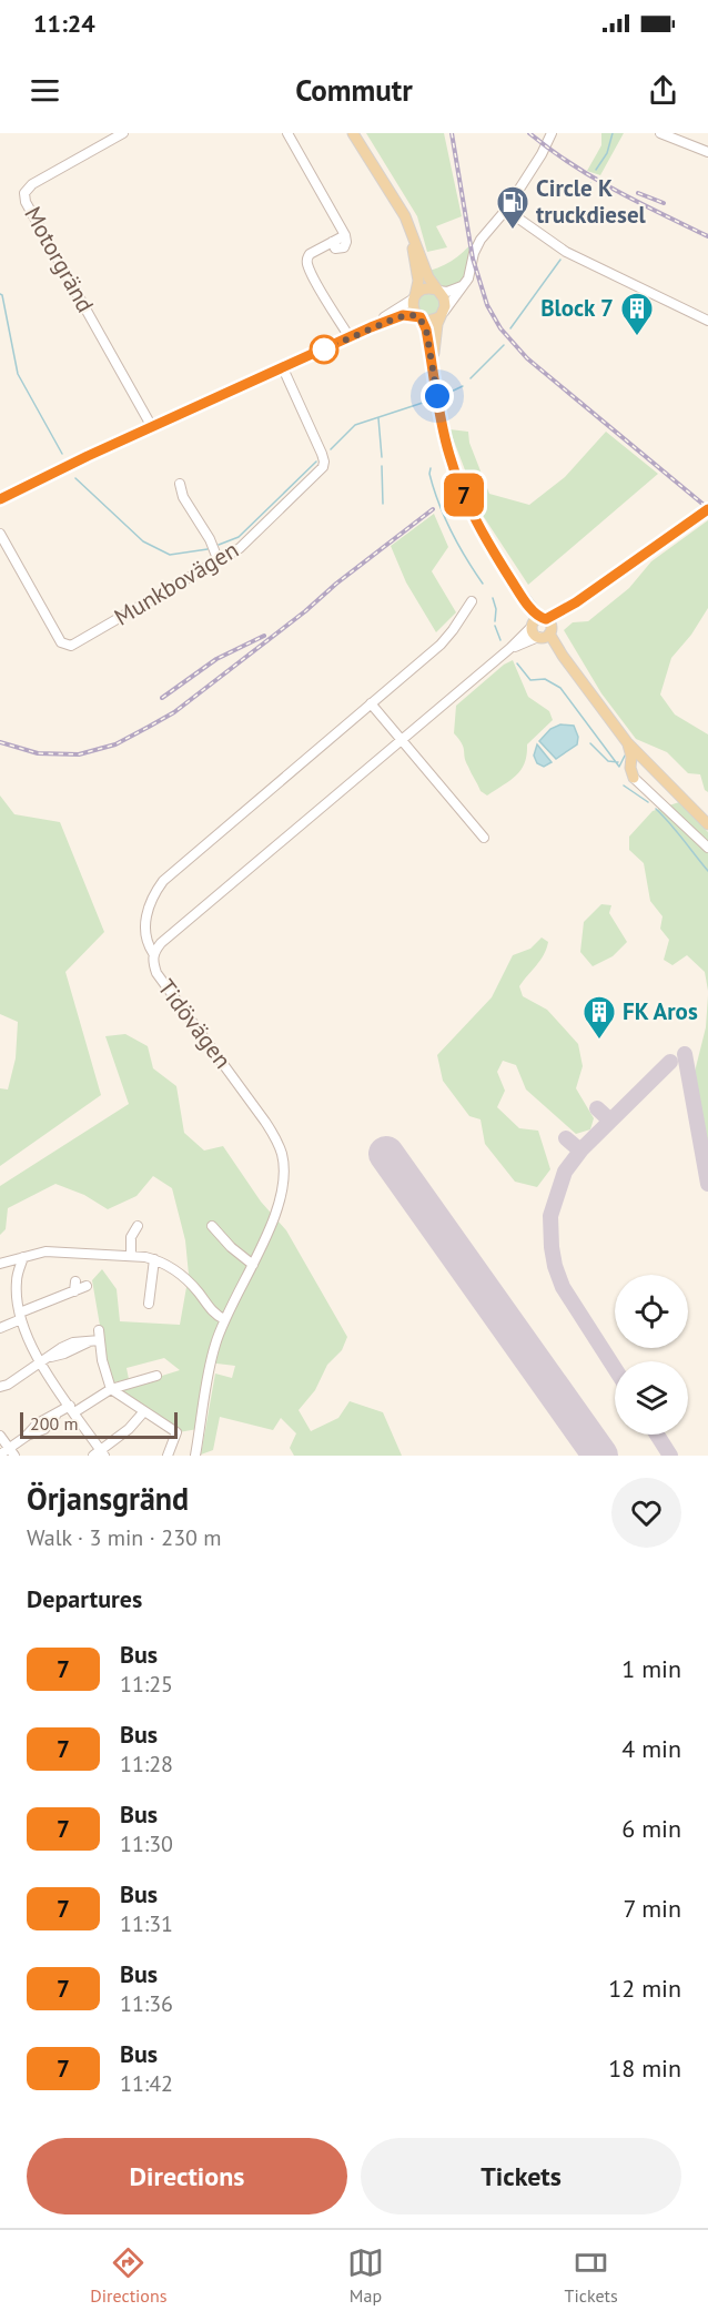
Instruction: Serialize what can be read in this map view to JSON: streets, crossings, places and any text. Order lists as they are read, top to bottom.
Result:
{
  "streets": {
    "street": ["Motorgränd", "Munkbovägen", "Tidövägen"]
  },
  "places": {
    "fuel station": ["Circle K truckdiesel"],
    "building": ["Block 7", "FK Aros"]
  },
  "lines": ["bus line 7"],
  "scale_bar": "200 m",
  "page": {
    "status": "11:24",
    "header": "Commutr",
    "on_map": "7",
    "scale": "200 m",
    "heading": [
      ["Örjansgränd", "Walk · 3 min · 230 m"],
      "Departures"
    ],
    "list": [
      {
        "mark": "7",
        "name": "Bus",
        "note": "11:25",
        "value": "1 min"
      },
      {
        "mark": "7",
        "name": "Bus",
        "note": "11:28",
        "value": "4 min"
      },
      {
        "mark": "7",
        "name": "Bus",
        "note": "11:30",
        "value": "6 min"
      },
      {
        "mark": "7",
        "name": "Bus",
        "note": "11:31",
        "value": "7 min"
      },
      {
        "mark": "7",
        "name": "Bus",
        "note": "11:36",
        "value": "12 min"
      },
      {
        "mark": "7",
        "name": "Bus",
        "note": "11:42",
        "value": "18 min"
      }
    ],
    "buttons": ["Directions", "Tickets"],
    "tabs": ["Directions", "Map", "Tickets"]
  }
}
